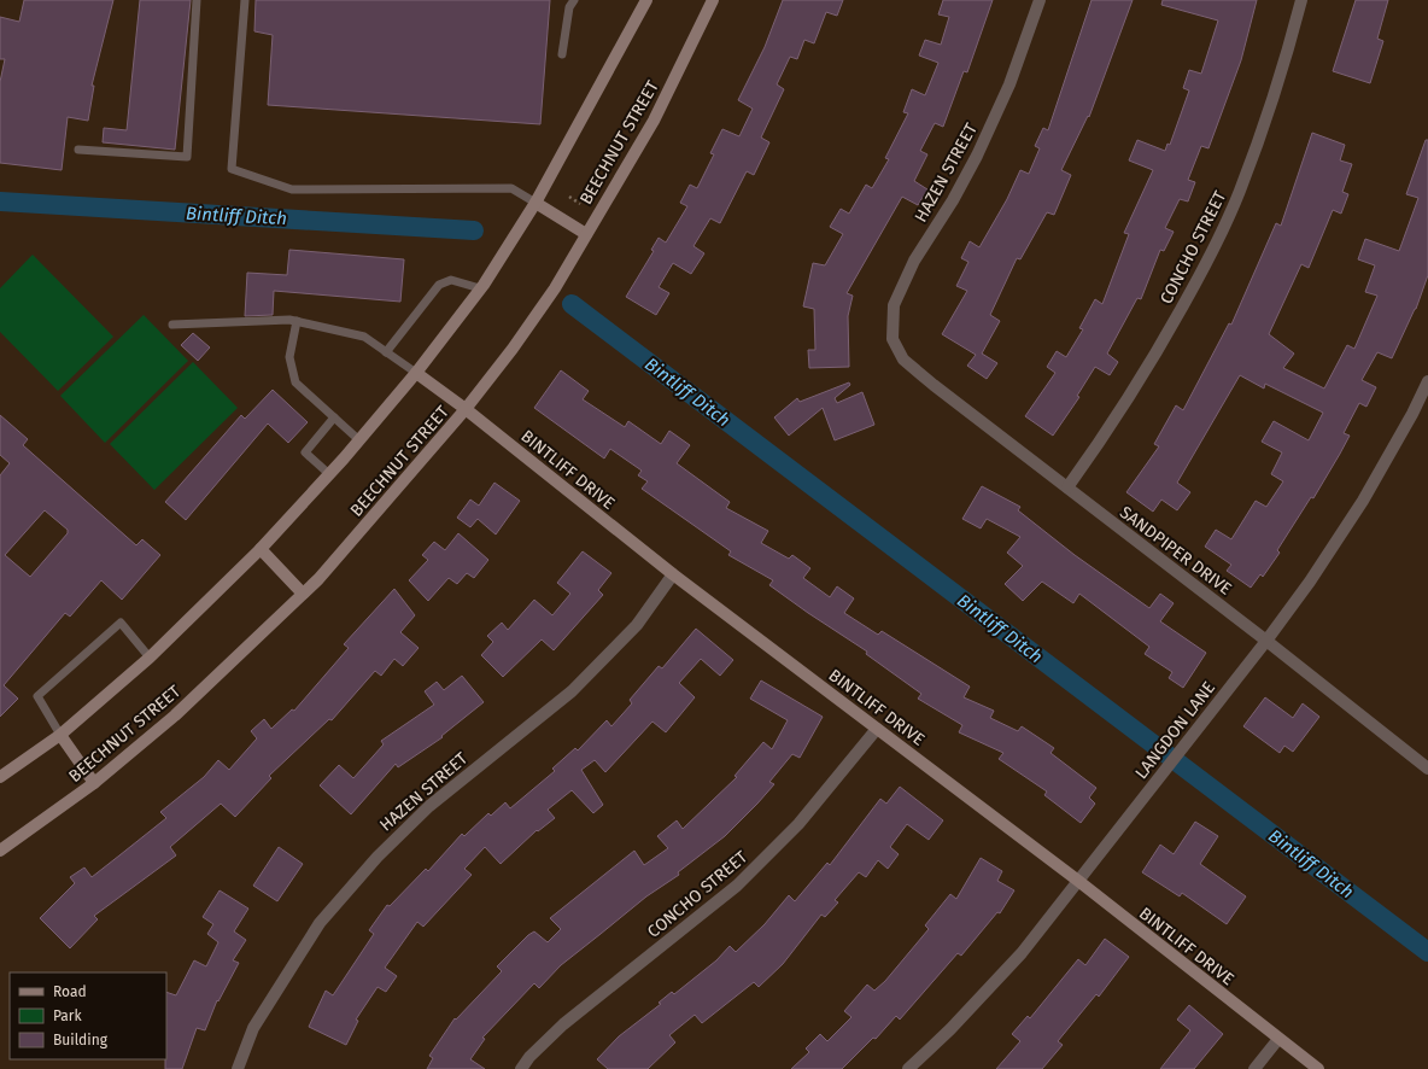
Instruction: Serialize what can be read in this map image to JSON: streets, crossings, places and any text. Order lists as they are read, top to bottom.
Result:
{
  "streets": {
    "main road": ["BEECHNUT STREET", "BINTLIFF DRIVE"],
    "street": [
      "HAZEN STREET",
      "CONCHO STREET",
      "SANDPIPER DRIVE",
      "LANGDON LANE"
    ]
  },
  "crossings": [
    ["BEECHNUT STREET", "BINTLIFF DRIVE"],
    ["HAZEN STREET", "BINTLIFF DRIVE"],
    ["HAZEN STREET", "SANDPIPER DRIVE"],
    ["CONCHO STREET", "BINTLIFF DRIVE"],
    ["CONCHO STREET", "SANDPIPER DRIVE"],
    ["BINTLIFF DRIVE", "LANGDON LANE"],
    ["SANDPIPER DRIVE", "LANGDON LANE"]
  ],
  "water": ["Bintliff Ditch"],
  "legend": ["Road", "Park", "Building"]
}
